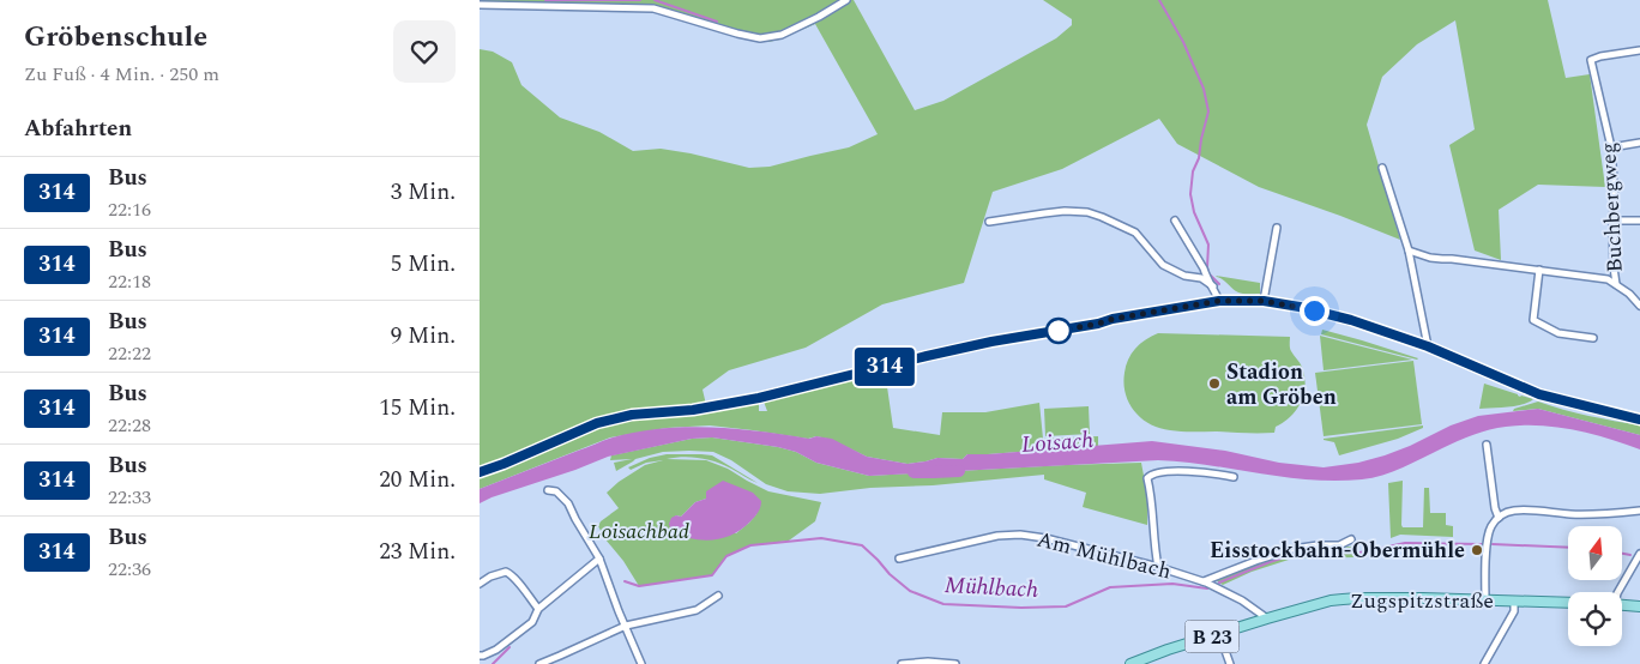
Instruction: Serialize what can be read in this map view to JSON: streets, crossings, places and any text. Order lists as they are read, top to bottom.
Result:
{
  "streets": {
    "main road": ["Zugspitzstraße", "B 23"],
    "street": ["Buchbergweg", "Am Mühlbach"]
  },
  "crossings": [
    ["Am Mühlbach", "Zugspitzstraße"]
  ],
  "water": ["Loisach", "Mühlbach"],
  "parks": ["Loisachbad"],
  "places": ["Stadion am Gröben", "Eisstockbahn-Obermühle"],
  "lines": ["bus line 314"],
  "north": "top",
  "page": {
    "heading": [
      ["Gröbenschule", "Zu Fuß · 4 Min. · 250 m"],
      "Abfahrten"
    ],
    "on_map": "314",
    "list": [
      {
        "mark": "314",
        "name": "Bus",
        "note": "22:16",
        "value": "3 Min."
      },
      {
        "mark": "314",
        "name": "Bus",
        "note": "22:18",
        "value": "5 Min."
      },
      {
        "mark": "314",
        "name": "Bus",
        "note": "22:22",
        "value": "9 Min."
      },
      {
        "mark": "314",
        "name": "Bus",
        "note": "22:28",
        "value": "15 Min."
      },
      {
        "mark": "314",
        "name": "Bus",
        "note": "22:33",
        "value": "20 Min."
      },
      {
        "mark": "314",
        "name": "Bus",
        "note": "22:36",
        "value": "23 Min."
      }
    ]
  }
}
